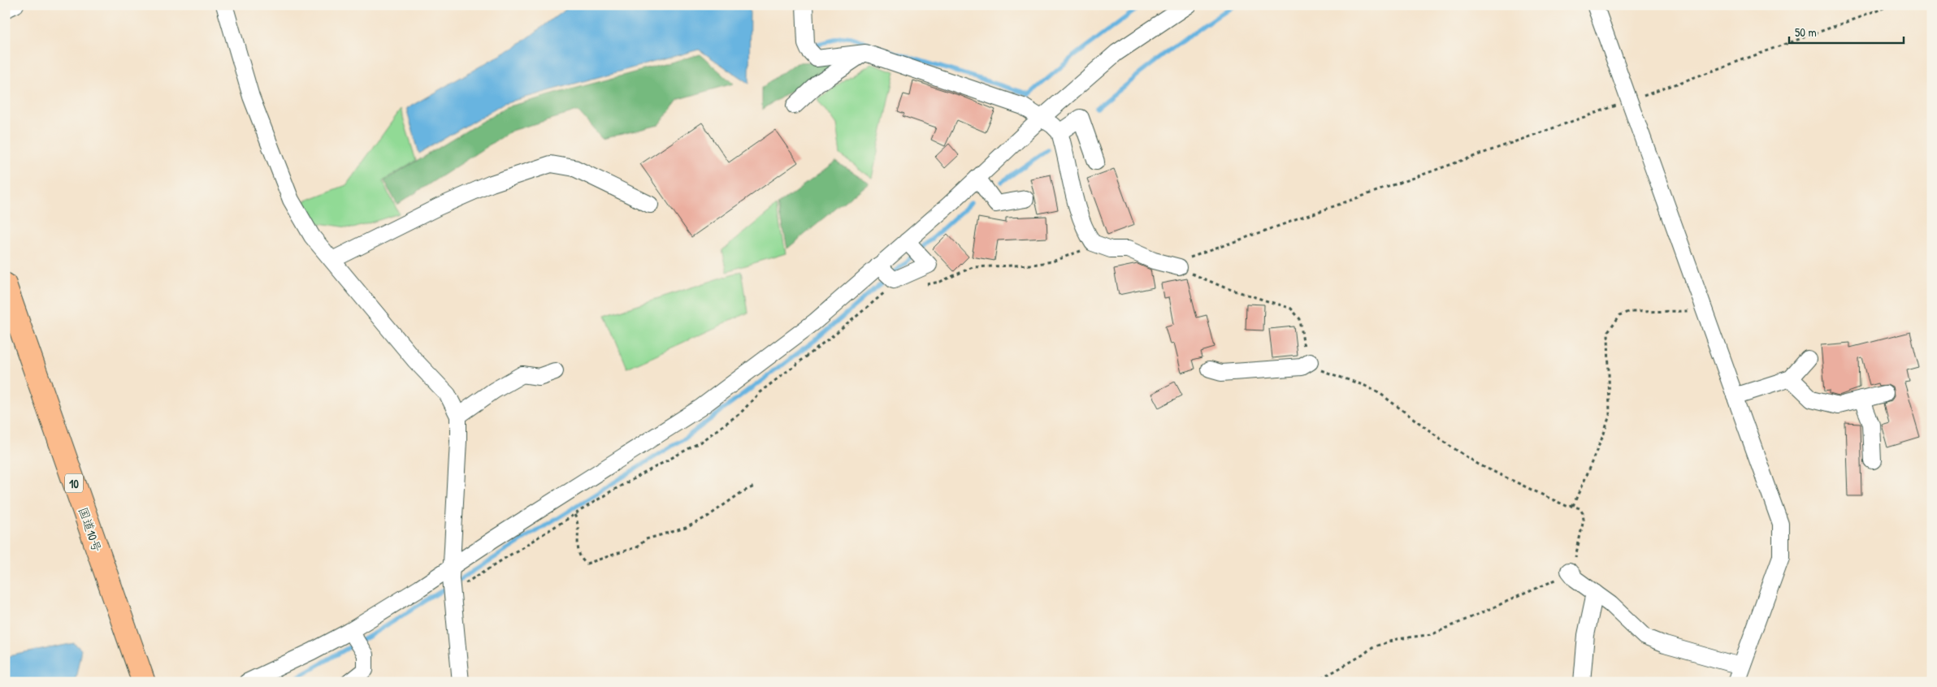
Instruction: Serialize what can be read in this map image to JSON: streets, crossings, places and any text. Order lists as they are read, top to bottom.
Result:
{
  "streets": {
    "highway": ["10", "国道10号"]
  },
  "scale_bar": "50 m"
}
